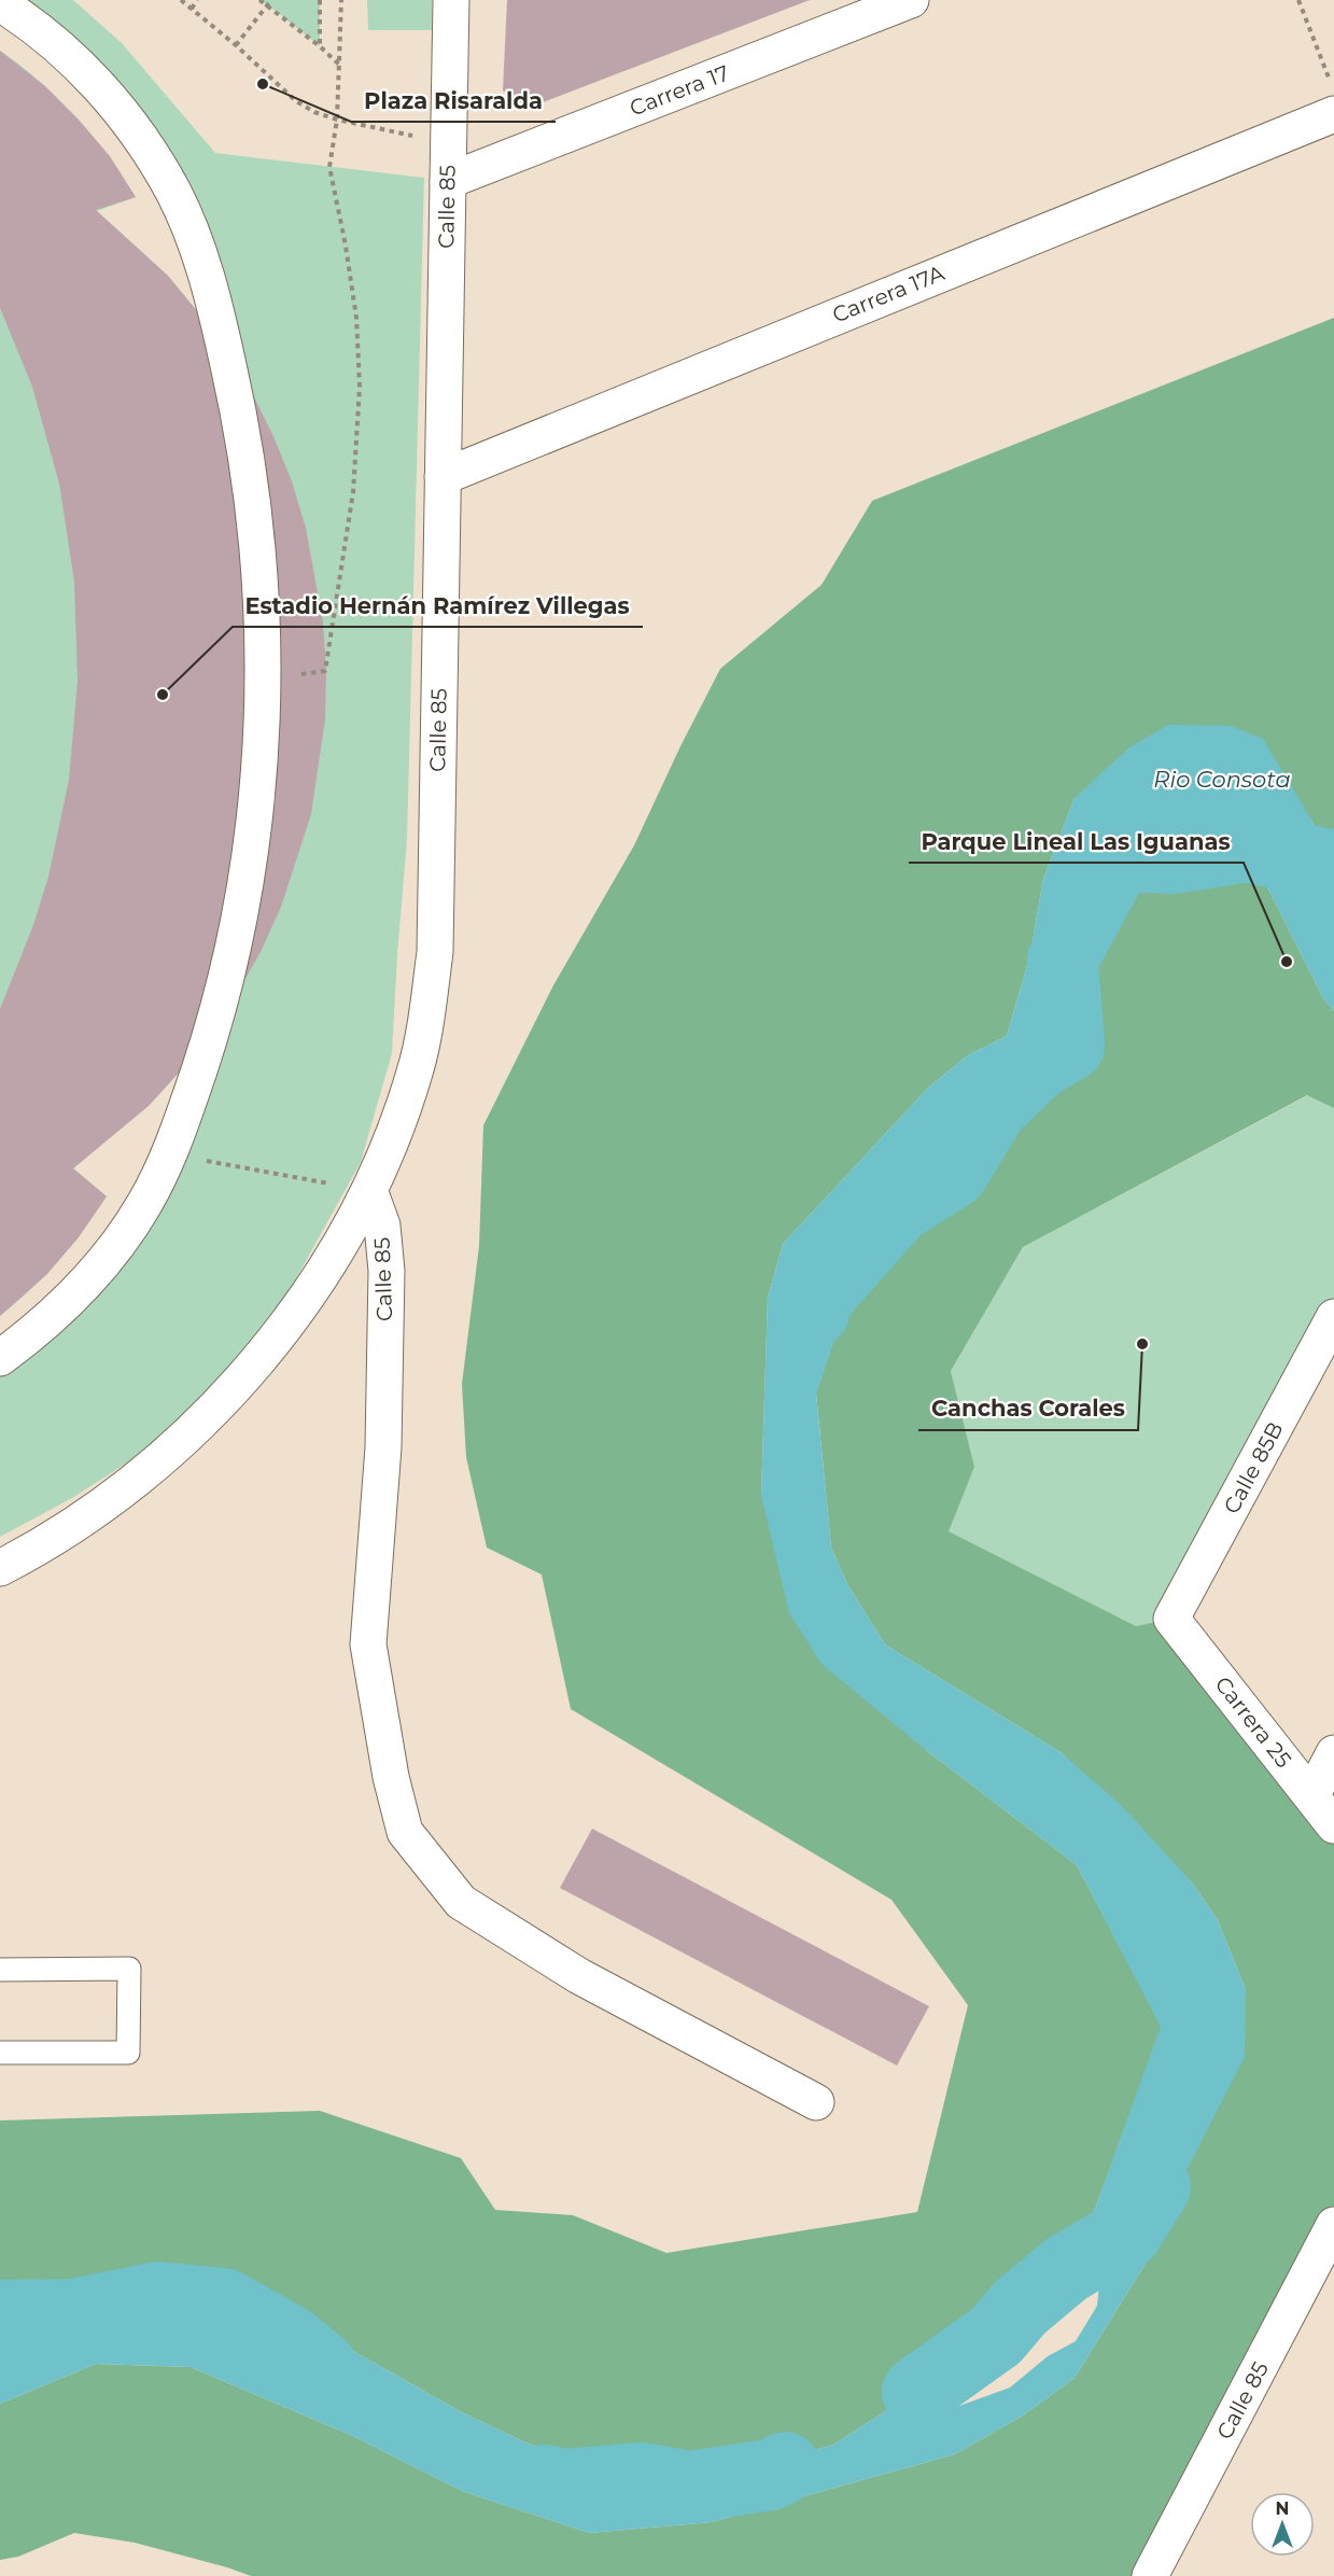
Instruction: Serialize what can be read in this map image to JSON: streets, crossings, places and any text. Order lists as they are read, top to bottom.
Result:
{
  "streets": {
    "street": [
      "Carrera 17",
      "Calle 85",
      "Carrera 17A",
      "Calle 85B",
      "Carrera 25"
    ]
  },
  "crossings": [
    ["Carrera 17", "Calle 85"],
    ["Calle 85", "Carrera 17A"],
    ["Calle 85B", "Carrera 25"]
  ],
  "water": ["Rio Consota"],
  "places": [
    "Plaza Risaralda",
    "Estadio Hernán Ramírez Villegas",
    "Parque Lineal Las Iguanas",
    "Canchas Corales"
  ],
  "north": "top"
}
